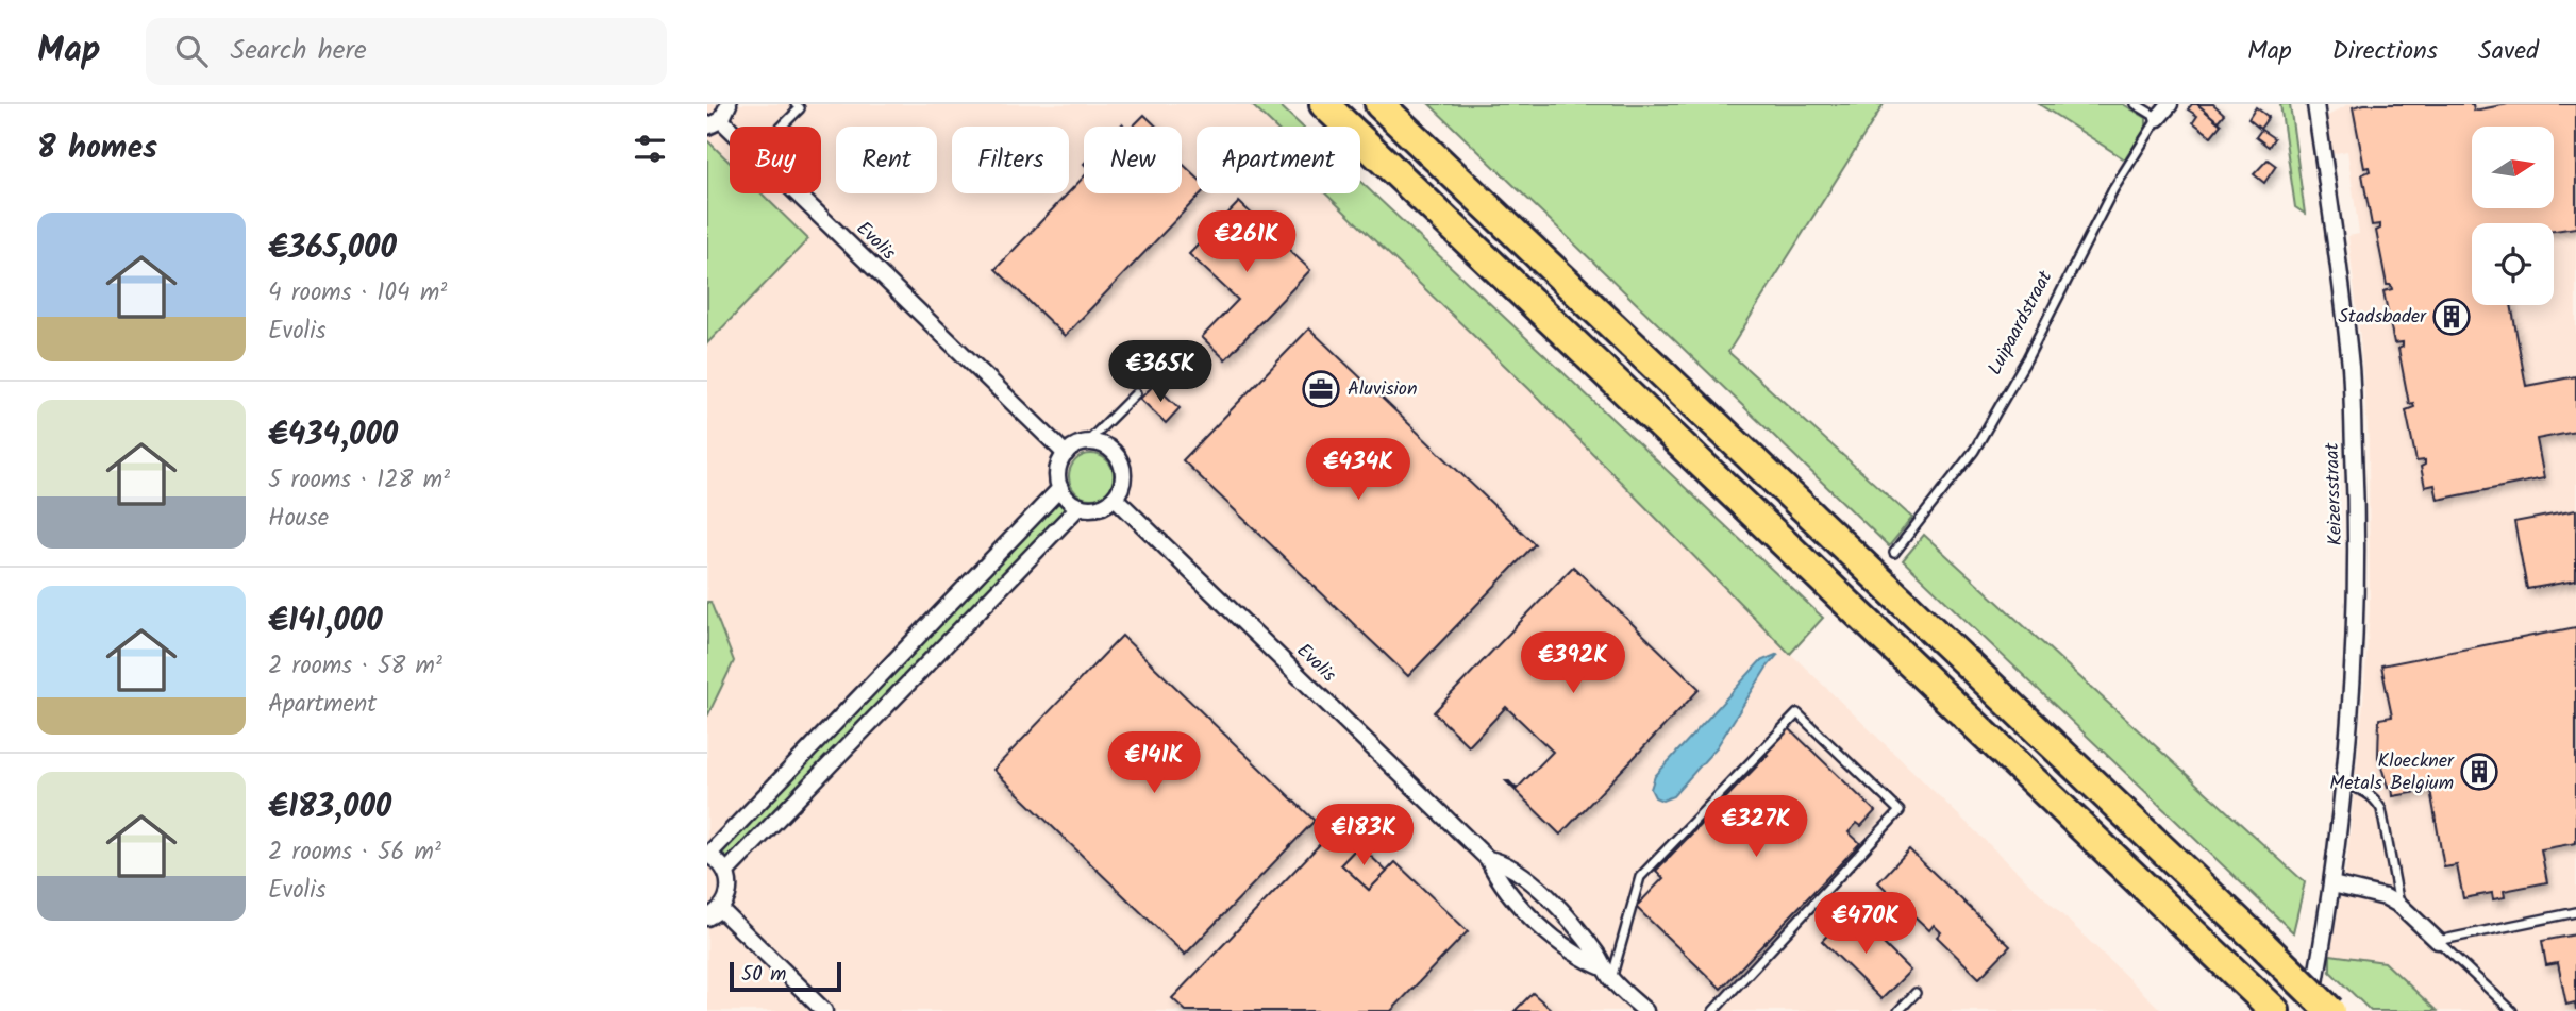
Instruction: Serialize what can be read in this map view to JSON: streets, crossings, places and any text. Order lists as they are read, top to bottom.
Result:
{
  "streets": {
    "street": ["Evolis", "Luipaardstraat", "Keizersstraat"]
  },
  "places": {
    "building": ["Stadsbader", "Kloeckner Metals Belgium"],
    "office": ["Aluvision"]
  },
  "scale_bar": "50 m",
  "north": "right",
  "page": {
    "header": "Map",
    "search": "Search here",
    "nav": ["Map", "Directions", "Saved"],
    "heading": "8 homes",
    "chip": [
      "Buy",
      "Rent",
      "Filters",
      "New",
      "Apartment"
    ],
    "list": [
      {
        "name": "€365,000",
        "note": "4 rooms · 104 m² · Evolis"
      },
      {
        "name": "€434,000",
        "note": "5 rooms · 128 m² · House"
      },
      {
        "name": "€141,000",
        "note": "2 rooms · 58 m² · Apartment"
      },
      {
        "name": "€183,000",
        "note": "2 rooms · 56 m² · Evolis"
      }
    ],
    "price": [
      "€261K",
      "€365K",
      "€434K",
      "€392K",
      "€141K",
      "€327K",
      "€183K",
      "€470K"
    ],
    "scale": "50 m"
  }
}
